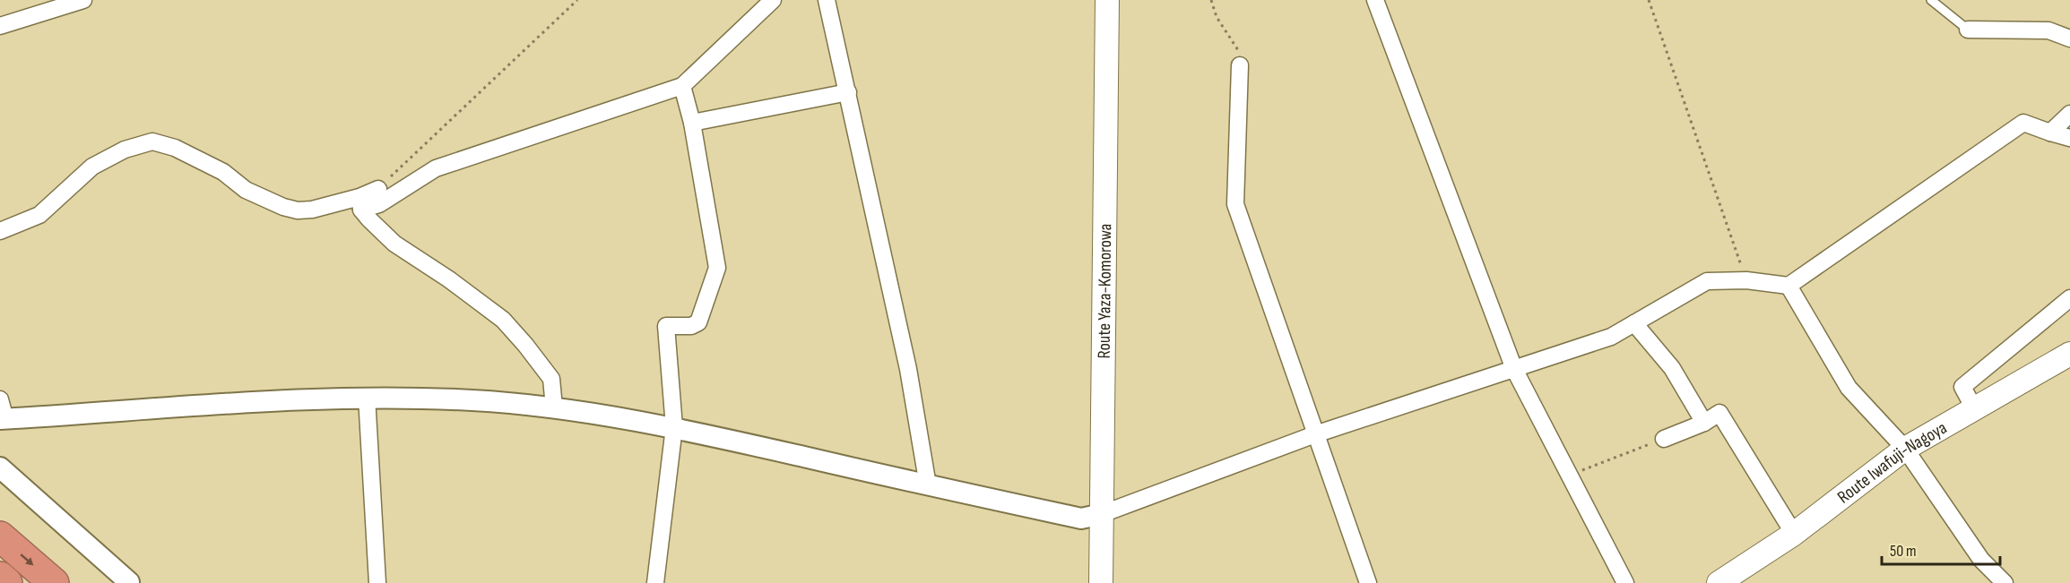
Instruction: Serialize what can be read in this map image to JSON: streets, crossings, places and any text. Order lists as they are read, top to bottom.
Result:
{
  "streets": {
    "main road": ["Route Yaza-Komorowa", "Route Iwafuji-Nagoya"]
  },
  "scale_bar": "50 m"
}
